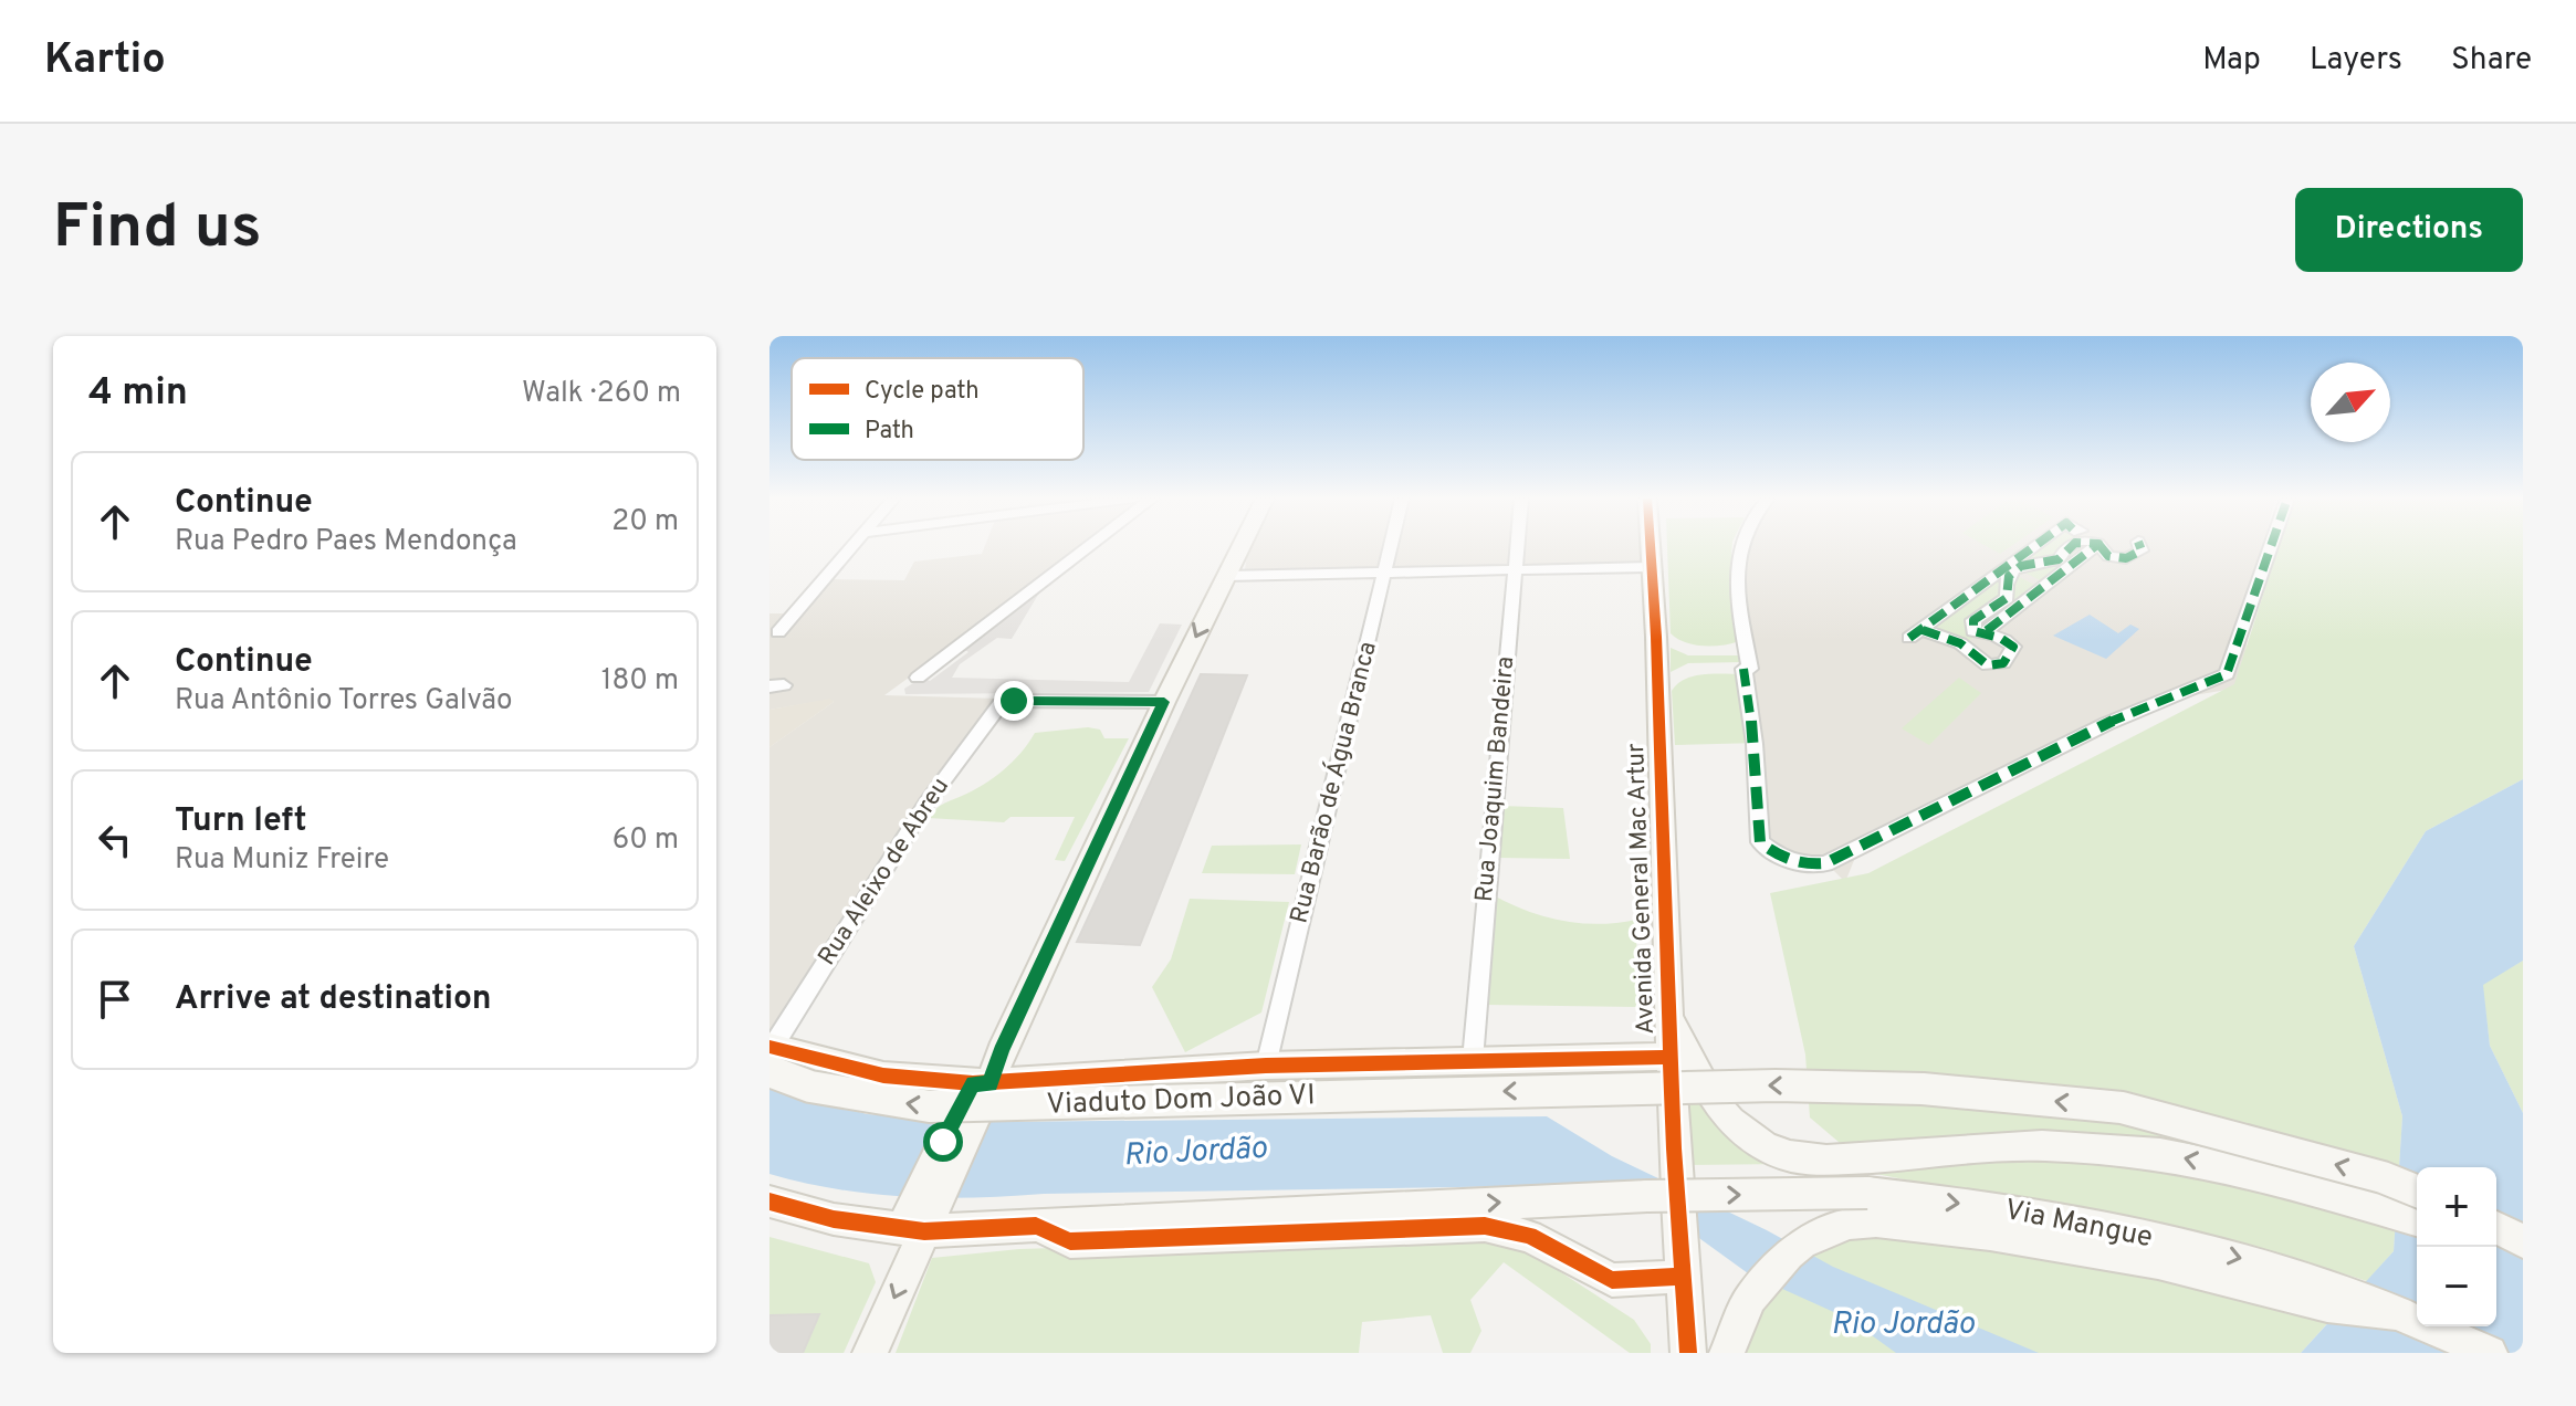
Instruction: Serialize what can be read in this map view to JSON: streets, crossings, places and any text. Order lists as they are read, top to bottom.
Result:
{
  "streets": {
    "main road": ["Avenida General Mac Artur", "Viaduto Dom João VI", "Via Mangue"],
    "street": ["Rua Joaquim Bandeira", "Rua Barão de Água Branca", "Rua Aleixo de Abreu"]
  },
  "crossings": [
    ["Rua Aleixo de Abreu", "Viaduto Dom João VI"]
  ],
  "water": ["Rio Jordão"],
  "legend": ["Cycle path", "Path"],
  "north": "top right",
  "page": {
    "header": "Kartio",
    "nav": ["Map", "Layers", "Share"],
    "buttons": "Directions",
    "title": "Find us",
    "heading": ["4 min", "Walk · 260 m"],
    "list": [
      ["Continue", "Rua Pedro Paes Mendonça", "20 m"],
      ["Continue", "Rua Antônio Torres Galvão", "180 m"],
      ["Turn left", "Rua Muniz Freire", "60 m"],
      "Arrive at destination"
    ],
    "map_buttons": ["+", "−"]
  }
}
